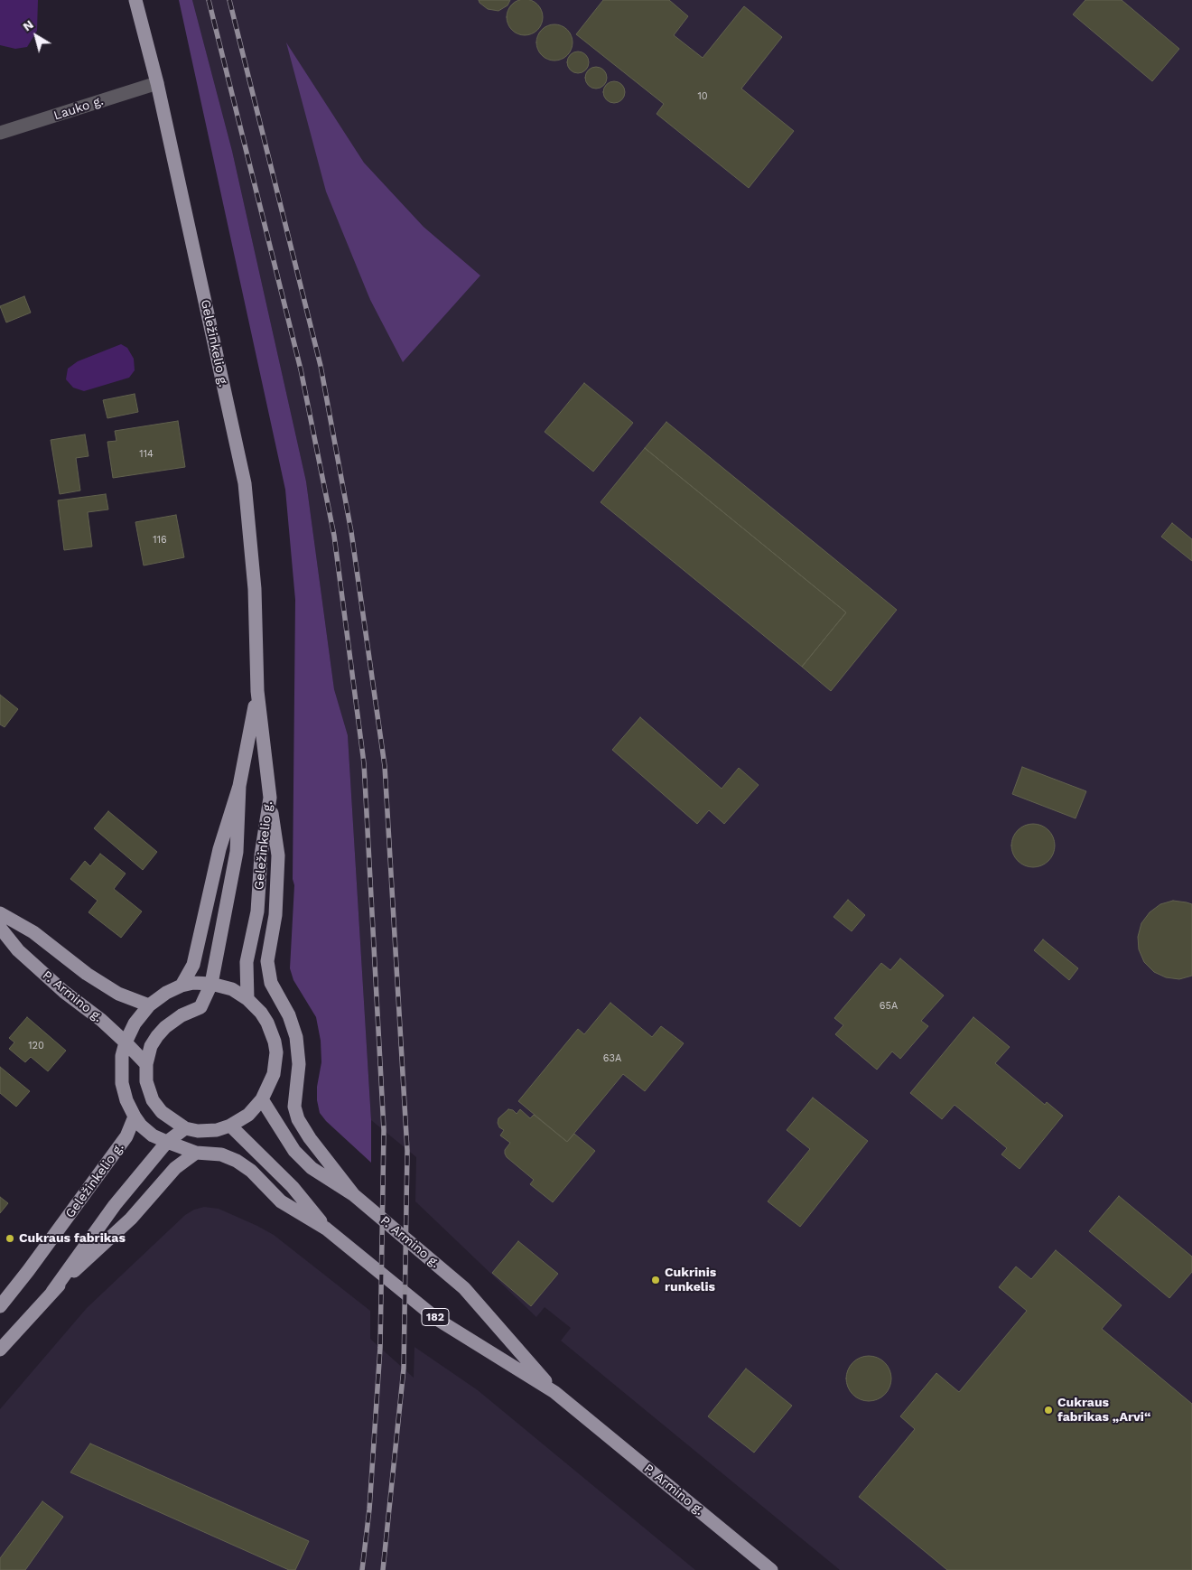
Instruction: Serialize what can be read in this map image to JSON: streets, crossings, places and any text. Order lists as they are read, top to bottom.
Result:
{
  "streets": {
    "main road": ["Geležinkelio g.", "P. Armino g.", "182"],
    "street": ["Lauko g."]
  },
  "crossings": [
    ["Lauko g.", "Geležinkelio g."],
    ["Geležinkelio g.", "P. Armino g."]
  ],
  "places": ["Cukraus fabrikas", "Cukrinis runkelis", "Cukraus fabrikas „Arvi“"],
  "house_numbers": [
    "10",
    "114",
    "116",
    "65A",
    "120",
    "63A"
  ],
  "north": "top left"
}
